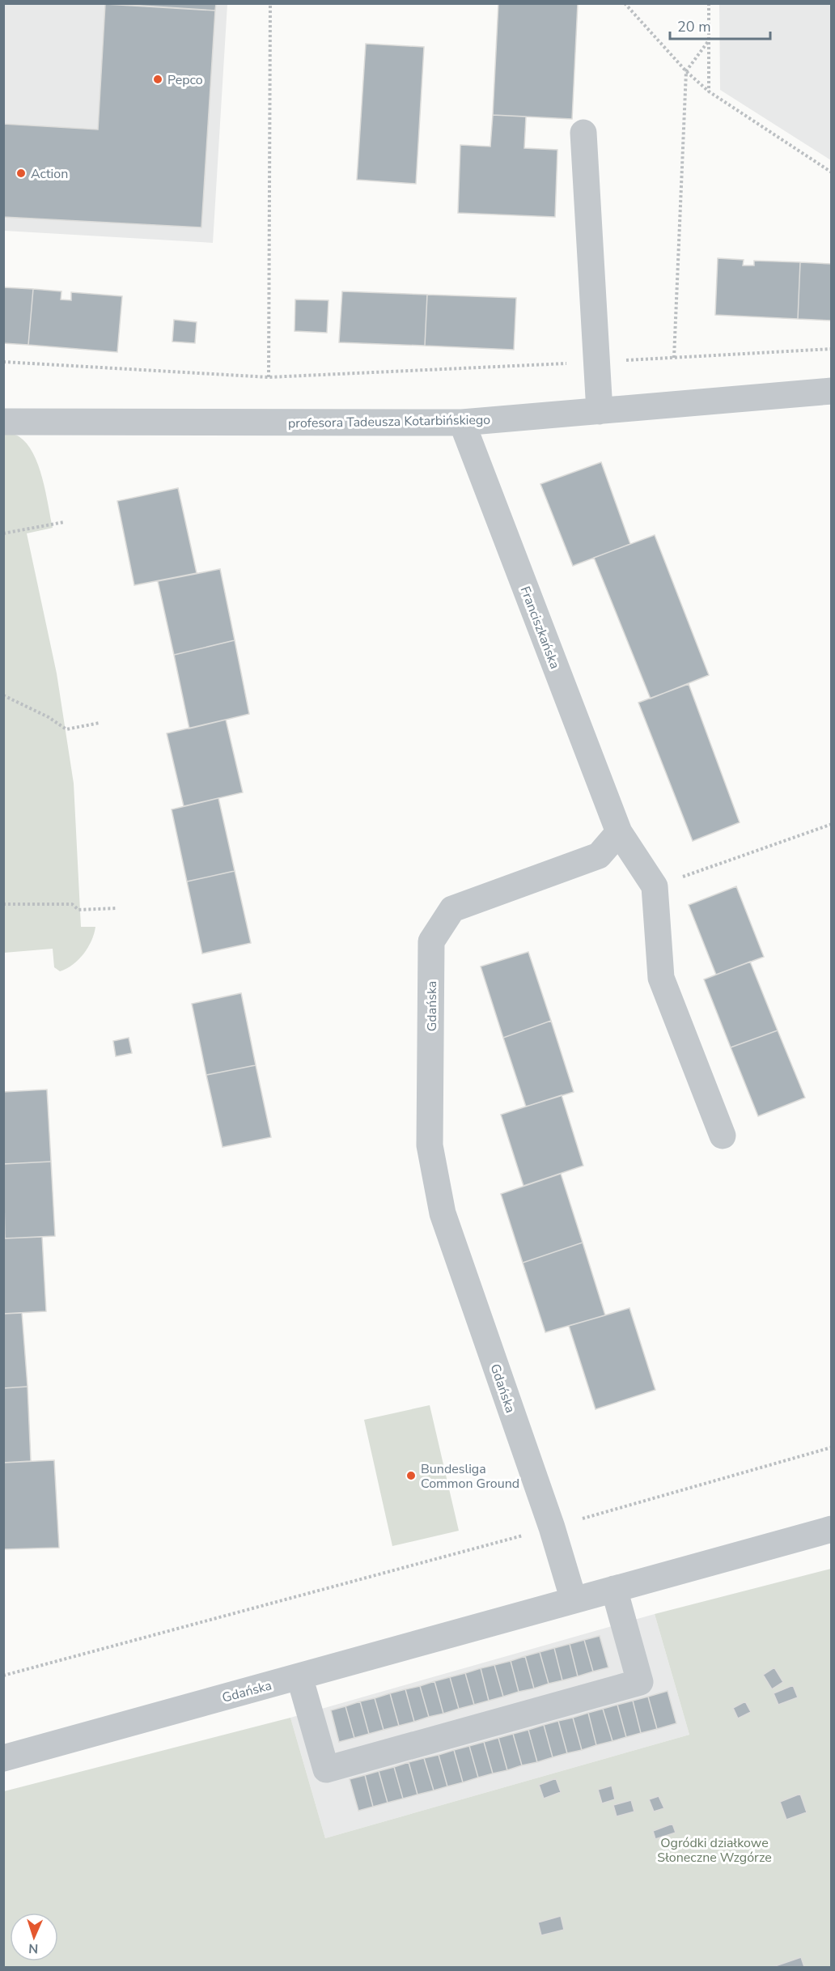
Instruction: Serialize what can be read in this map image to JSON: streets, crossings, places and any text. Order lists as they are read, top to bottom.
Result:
{
  "streets": {
    "street": ["profesora Tadeusza Kotarbińskiego", "Franciszkańska", "Gdańska"]
  },
  "crossings": [
    ["profesora Tadeusza Kotarbińskiego", "Franciszkańska"],
    ["Franciszkańska", "Gdańska"]
  ],
  "parks": ["Ogródki działkowe Słoneczne Wzgórze"],
  "places": ["Pepco", "Action", "Bundesliga Common Ground"],
  "scale_bar": "20 m",
  "north": "bottom"
}
